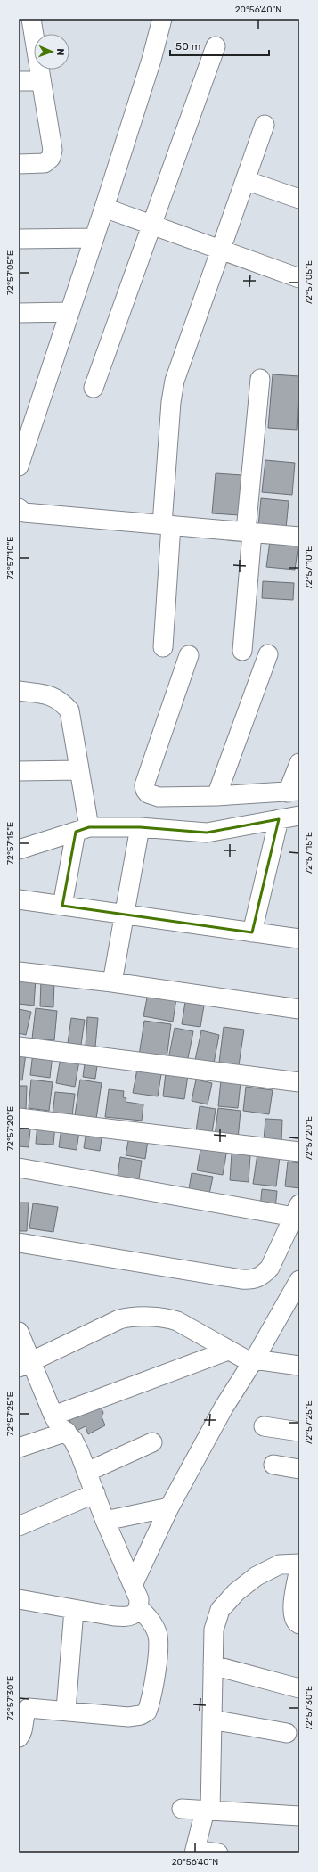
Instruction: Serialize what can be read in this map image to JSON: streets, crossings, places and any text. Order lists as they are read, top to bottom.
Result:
{
  "scale_bar": "50 m",
  "north": "right",
  "coordinates": [
    "20°56'40\"N",
    "72°57'05\"E",
    "72°57'10\"E",
    "72°57'15\"E",
    "72°57'20\"E",
    "72°57'25\"E",
    "72°57'30\"E"
  ]
}
